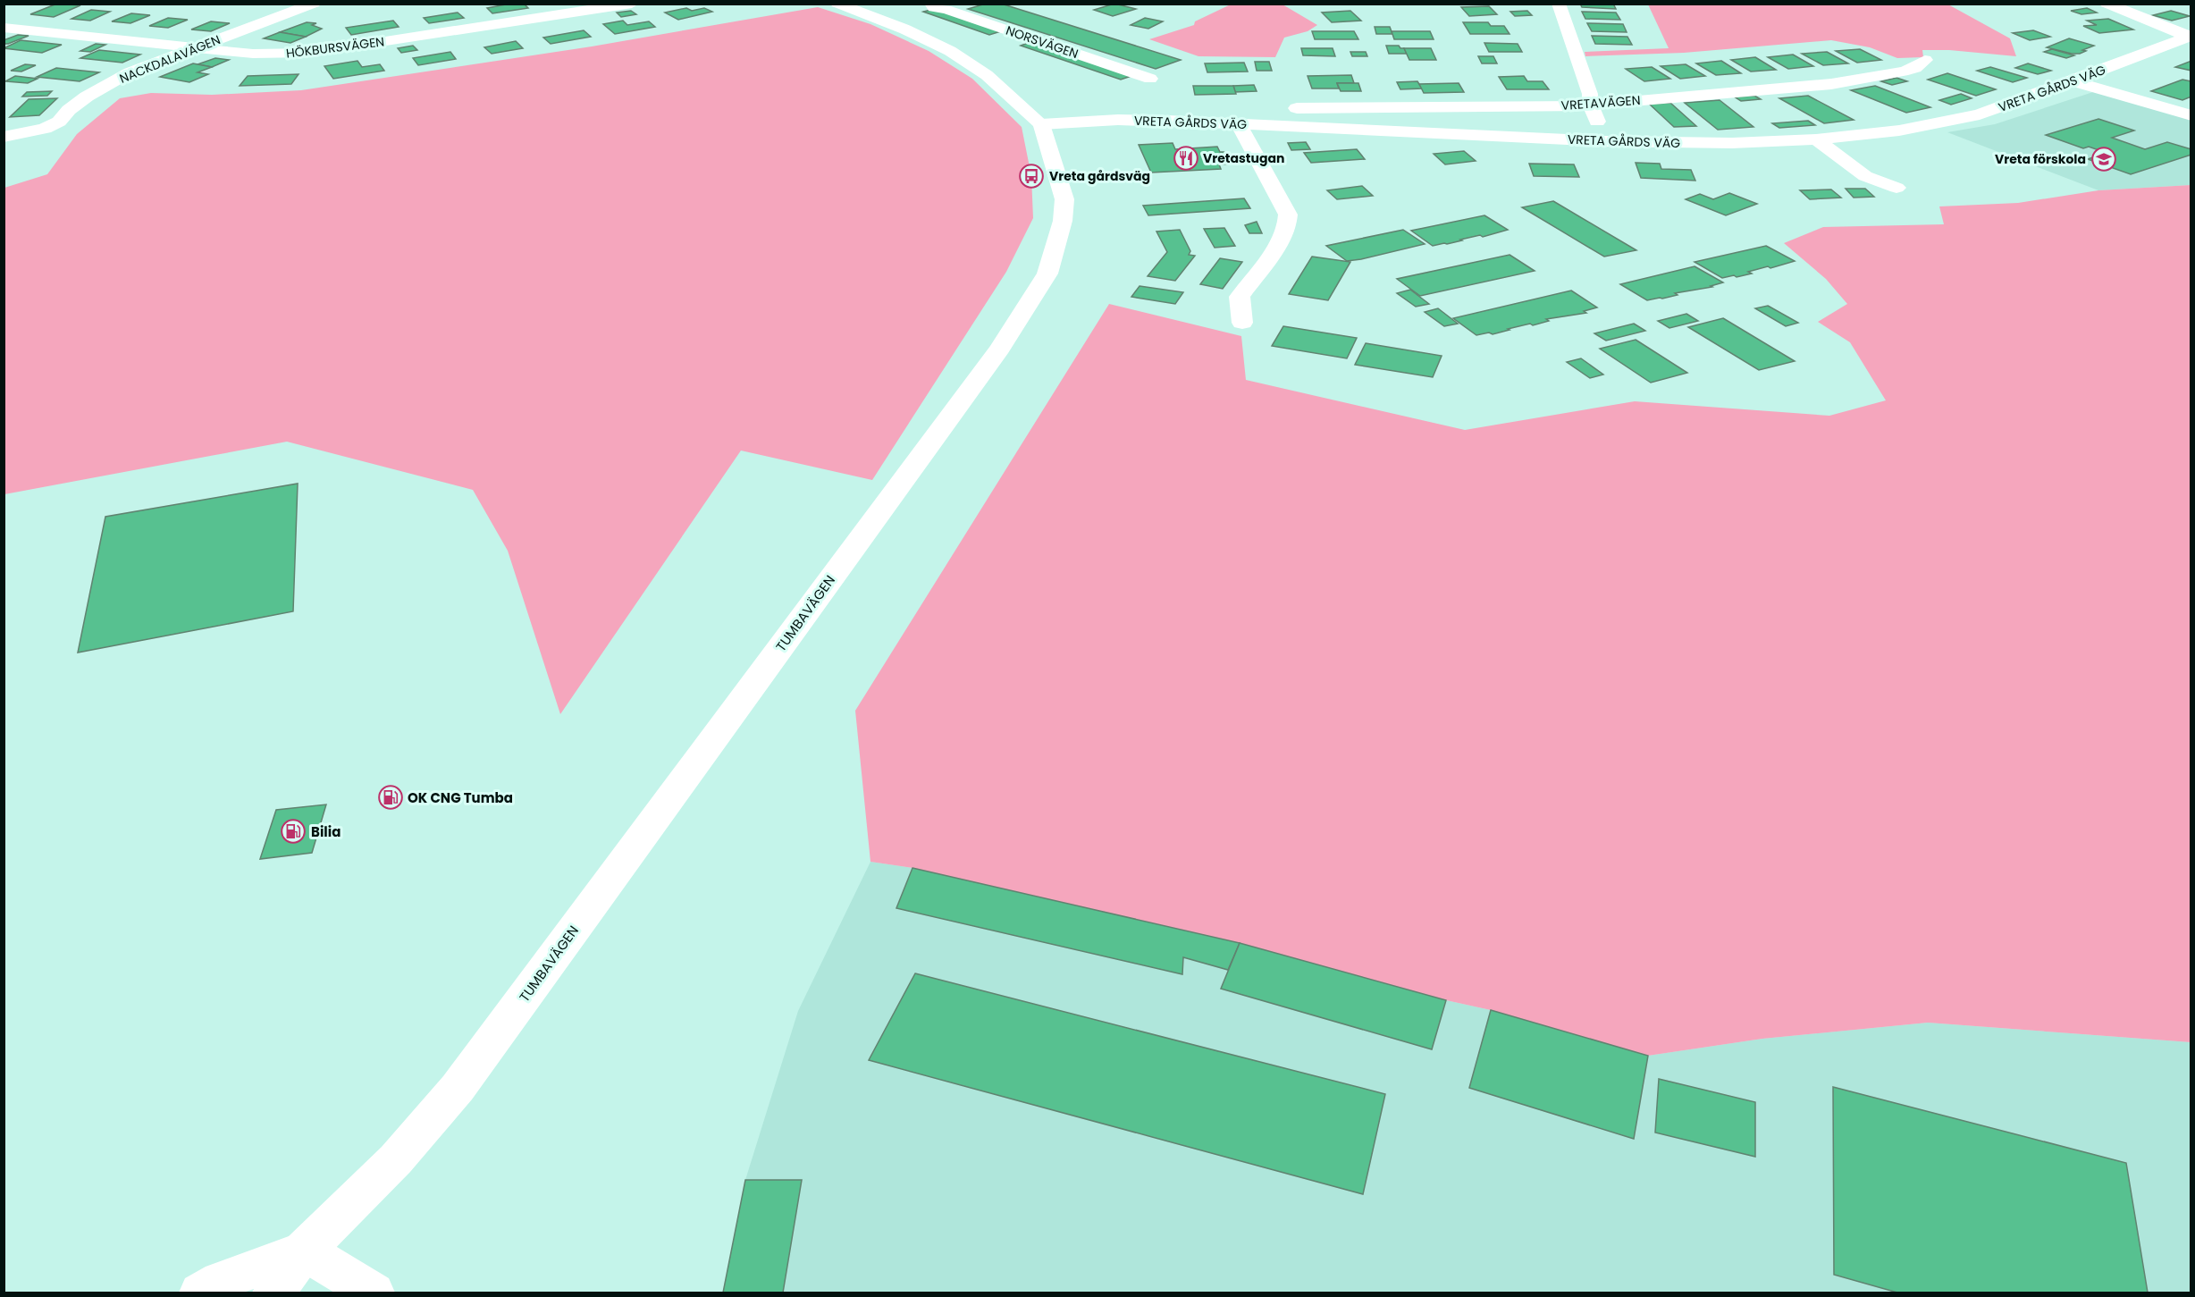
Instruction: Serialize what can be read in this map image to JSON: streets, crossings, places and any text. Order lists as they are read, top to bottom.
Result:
{
  "streets": {
    "street": [
      "NORSVÄGEN",
      "HÖKBURSVÄGEN",
      "NACKDALAVÄGEN",
      "VRETA GÅRDS VÄG",
      "VRETAVÄGEN",
      "TUMBAVÄGEN"
    ]
  },
  "crossings": [
    ["HÖKBURSVÄGEN", "NACKDALAVÄGEN"],
    ["VRETA GÅRDS VÄG", "TUMBAVÄGEN"]
  ],
  "places": {
    "restaurant": ["Vretastugan"],
    "school or university": ["Vreta förskola"],
    "bus stop": ["Vreta gårdsväg"],
    "fuel station": ["OK CNG Tumba", "Bilia"]
  }
}
